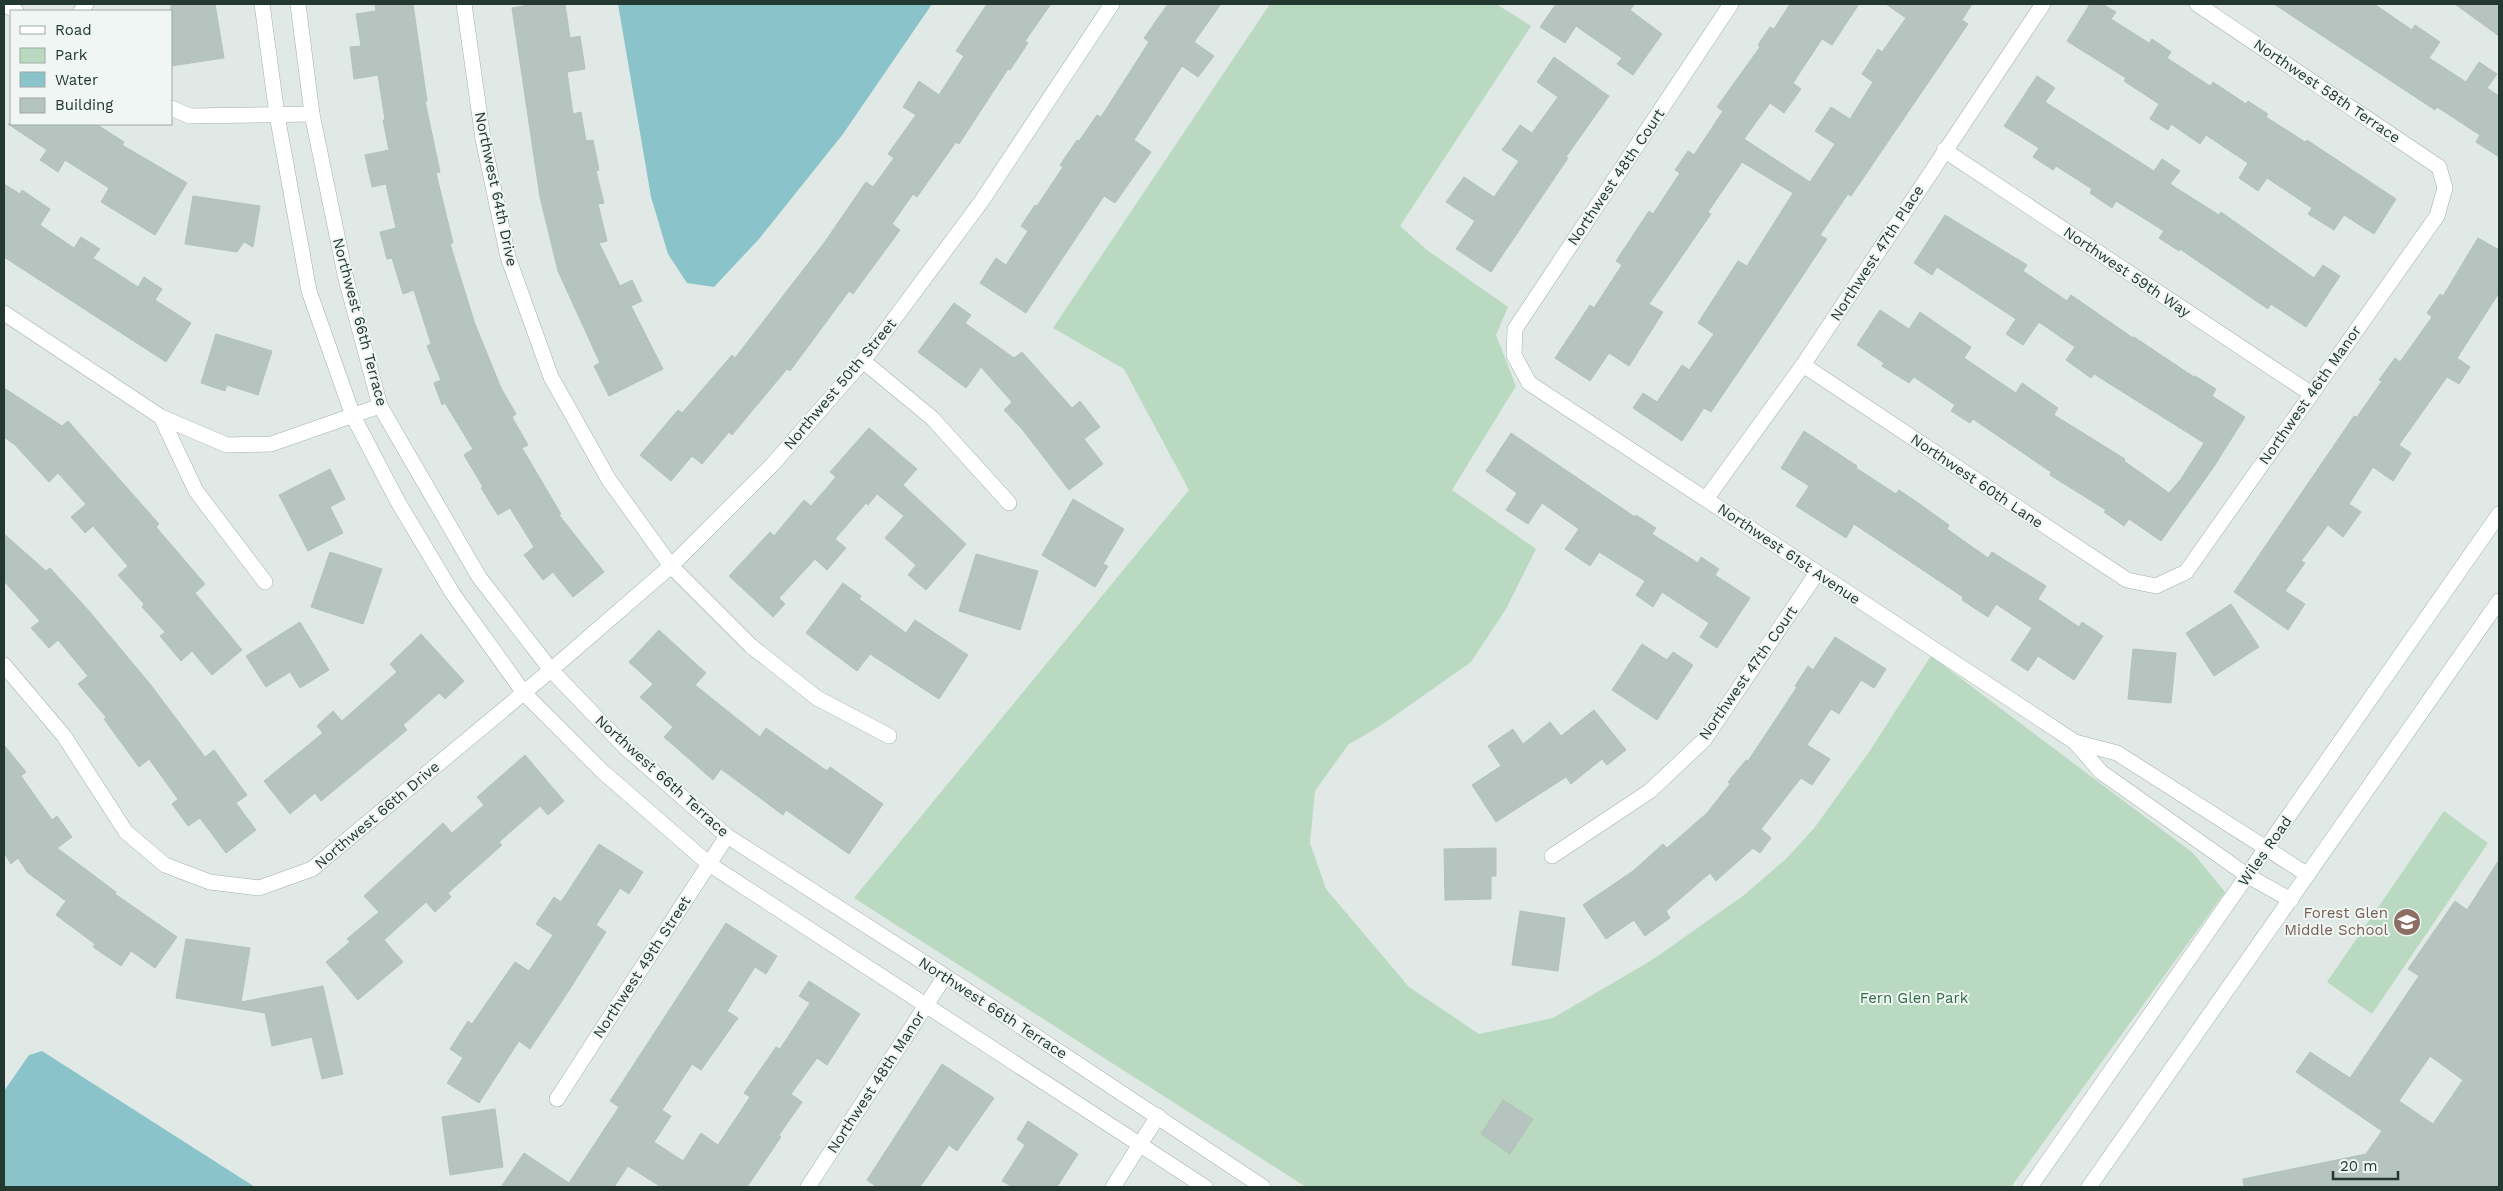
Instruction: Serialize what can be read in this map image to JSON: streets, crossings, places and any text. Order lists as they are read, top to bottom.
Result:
{
  "streets": {
    "street": [
      "Northwest 58th Terrace",
      "Northwest 48th Court",
      "Northwest 64th Drive",
      "Northwest 47th Place",
      "Northwest 59th Way",
      "Northwest 66th Terrace",
      "Northwest 50th Street",
      "Northwest 46th Manor",
      "Northwest 60th Lane",
      "Northwest 61st Avenue",
      "Northwest 47th Court",
      "Northwest 66th Drive",
      "Wiles Road",
      "Northwest 49th Street",
      "Northwest 48th Manor"
    ]
  },
  "crossings": [
    ["Northwest 58th Terrace", "Northwest 46th Manor"],
    ["Northwest 48th Court", "Northwest 61st Avenue"],
    ["Northwest 64th Drive", "Northwest 50th Street"],
    ["Northwest 47th Place", "Northwest 59th Way"],
    ["Northwest 47th Place", "Northwest 60th Lane"],
    ["Northwest 47th Place", "Northwest 61st Avenue"],
    ["Northwest 59th Way", "Northwest 46th Manor"],
    ["Northwest 66th Terrace", "Northwest 50th Street"],
    ["Northwest 66th Terrace", "Northwest 66th Drive"],
    ["Northwest 66th Terrace", "Northwest 49th Street"],
    ["Northwest 66th Terrace", "Northwest 48th Manor"],
    ["Northwest 50th Street", "Northwest 66th Drive"],
    ["Northwest 46th Manor", "Northwest 60th Lane"],
    ["Northwest 61st Avenue", "Northwest 47th Court"],
    ["Northwest 61st Avenue", "Wiles Road"]
  ],
  "parks": ["Fern Glen Park"],
  "places": {
    "school or university": ["Forest Glen Middle School"]
  },
  "legend": [
    "Road",
    "Park",
    "Water",
    "Building"
  ],
  "scale_bar": "20 m"
}
